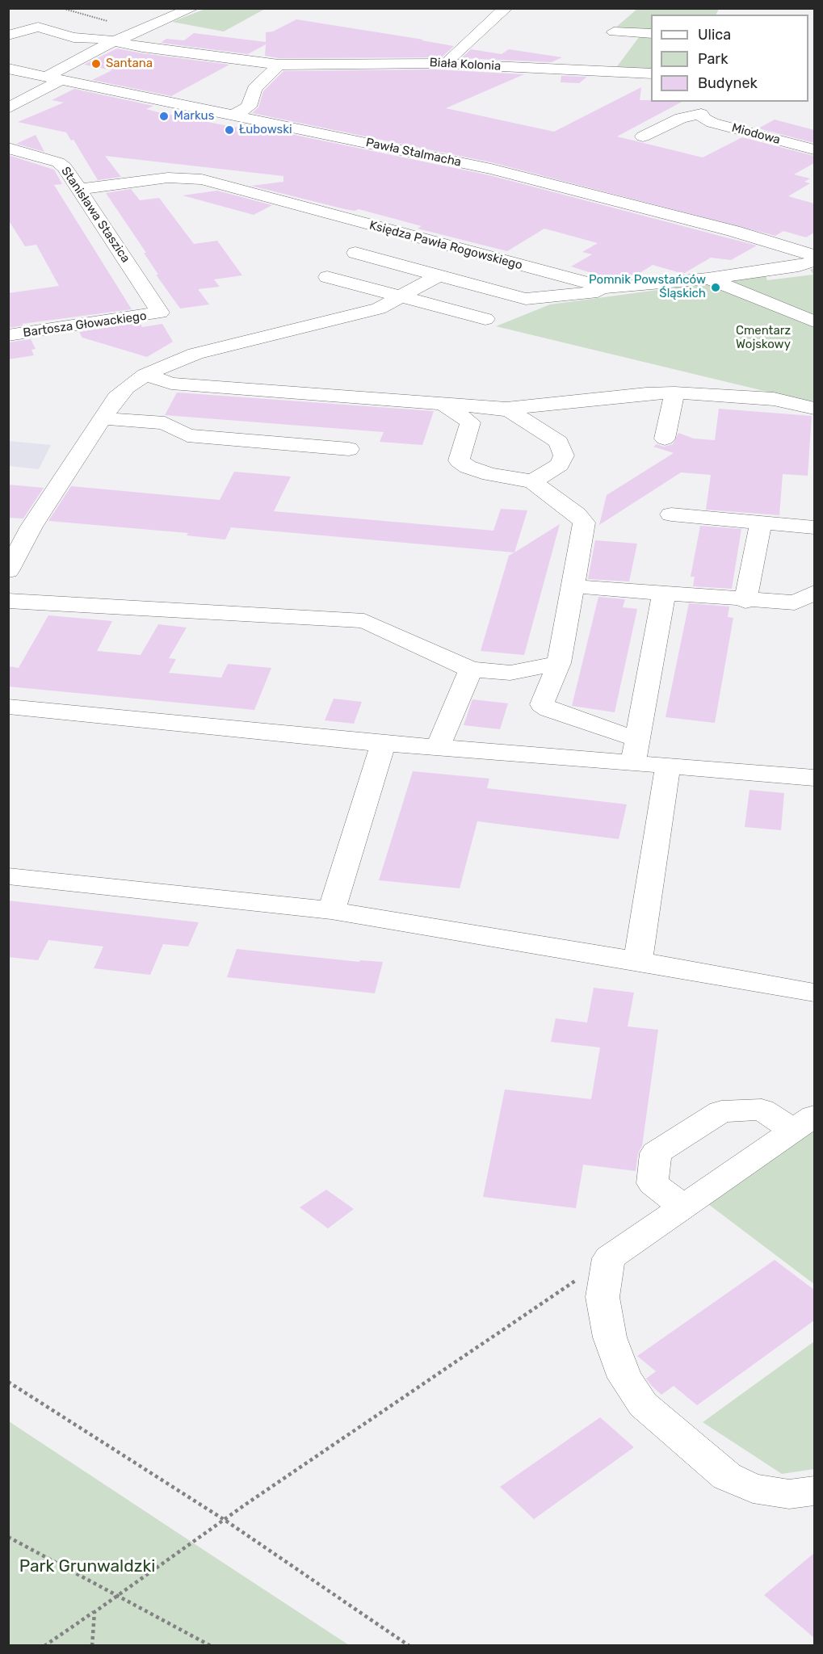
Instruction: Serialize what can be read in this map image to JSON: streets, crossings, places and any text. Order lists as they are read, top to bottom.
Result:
{
  "streets": {
    "street": [
      "Biała Kolonia",
      "Miodowa",
      "Pawła Stalmacha",
      "Stanisława Staszica",
      "Księdza Pawła Rogowskiego",
      "Bartosza Głowackiego"
    ]
  },
  "crossings": [
    ["Stanisława Staszica", "Księdza Pawła Rogowskiego"],
    ["Stanisława Staszica", "Bartosza Głowackiego"]
  ],
  "parks": ["Cmentarz Wojskowy", "Park Grunwaldzki"],
  "places": [
    "Santana",
    "Markus",
    "Łubowski",
    "Pomnik Powstańców Śląskich"
  ],
  "legend": ["Ulica", "Park", "Budynek"]
}
